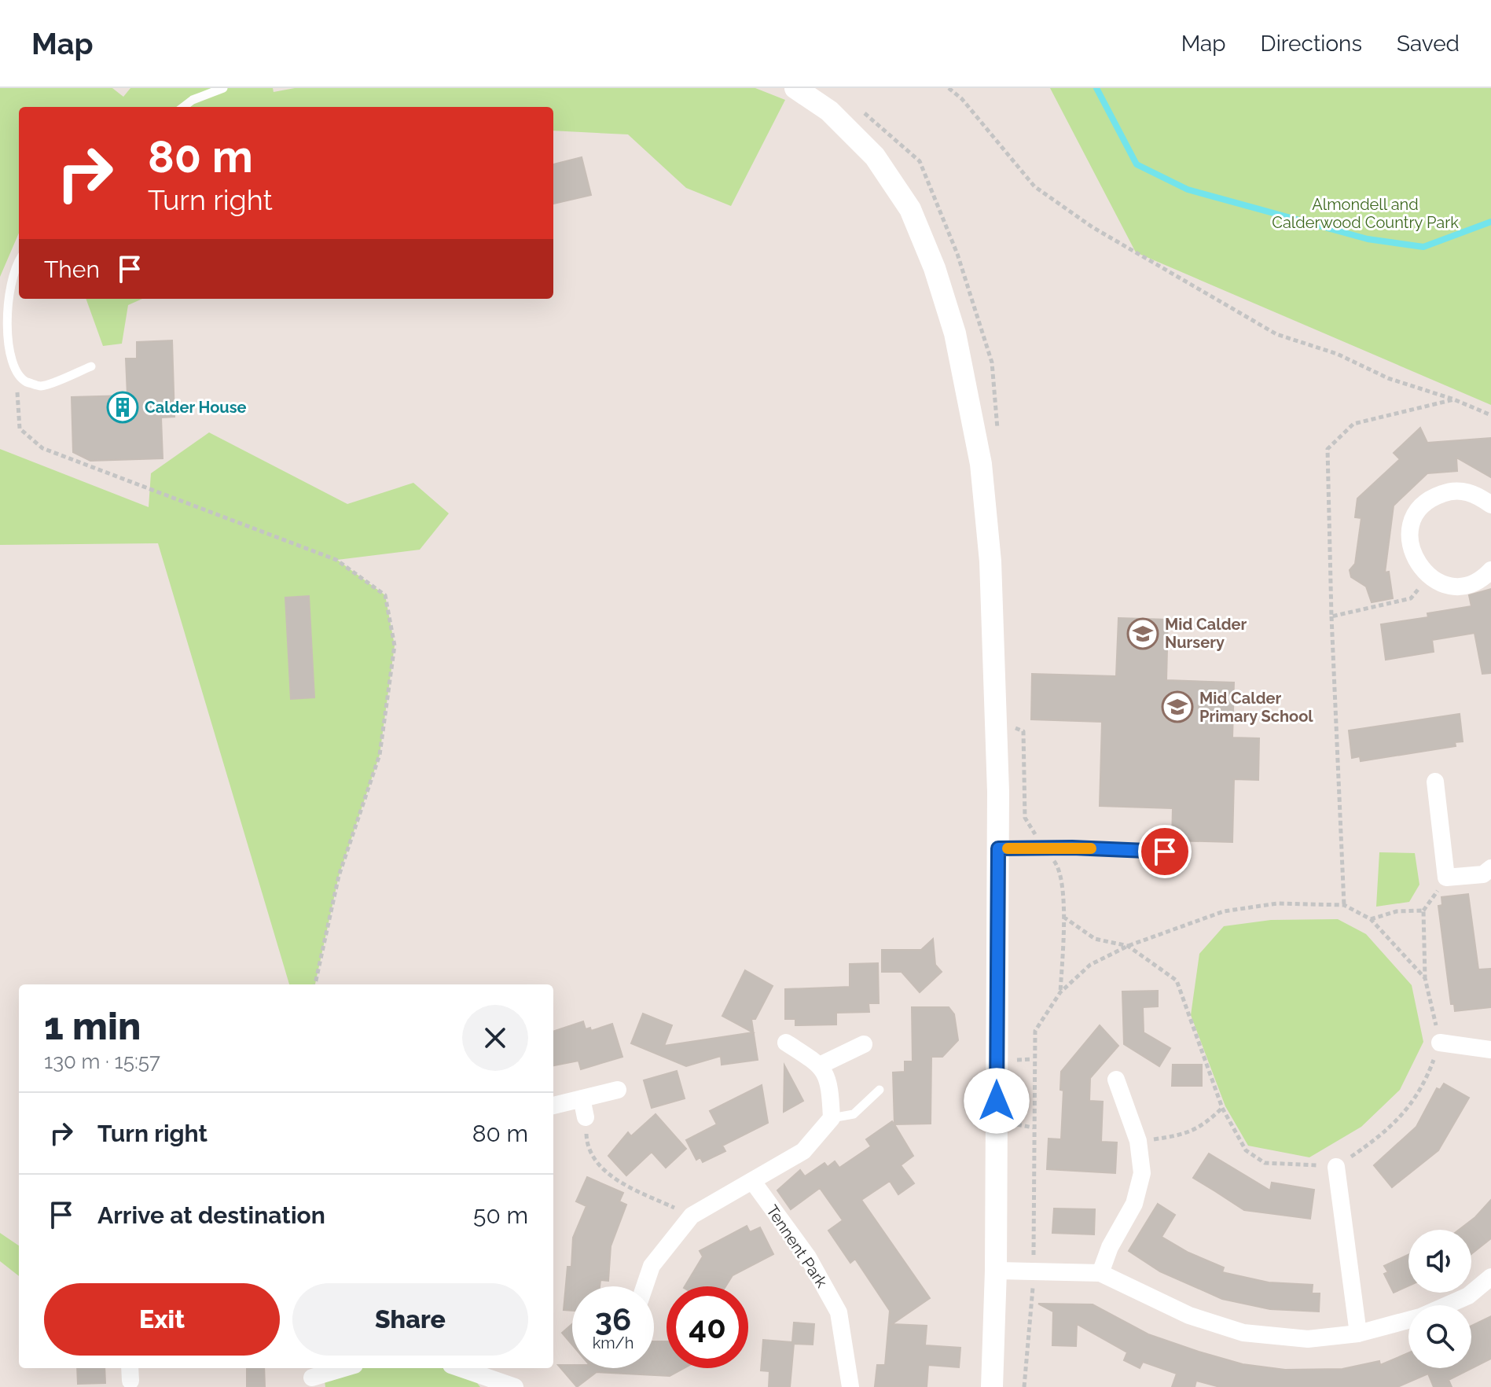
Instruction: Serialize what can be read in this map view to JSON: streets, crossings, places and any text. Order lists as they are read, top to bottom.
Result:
{
  "streets": {
    "street": ["Tennent Park"]
  },
  "parks": ["Almondell and Calderwood Country Park"],
  "places": {
    "building": ["Calder House"],
    "school or university": ["Mid Calder Nursery", "Mid Calder Primary School"]
  },
  "page": {
    "header": "Map",
    "nav": ["Map", "Directions", "Saved"],
    "turn": ["80 m", "Turn right"],
    "then": "Then",
    "heading": ["1 min", "130 m · 15:57"],
    "list": [
      {
        "name": "Turn right",
        "value": "80 m"
      },
      {
        "name": "Arrive at destination",
        "value": "50 m"
      }
    ],
    "buttons": ["Exit", "Share"],
    "speed": "36 km/h",
    "limit": "40"
  }
}
